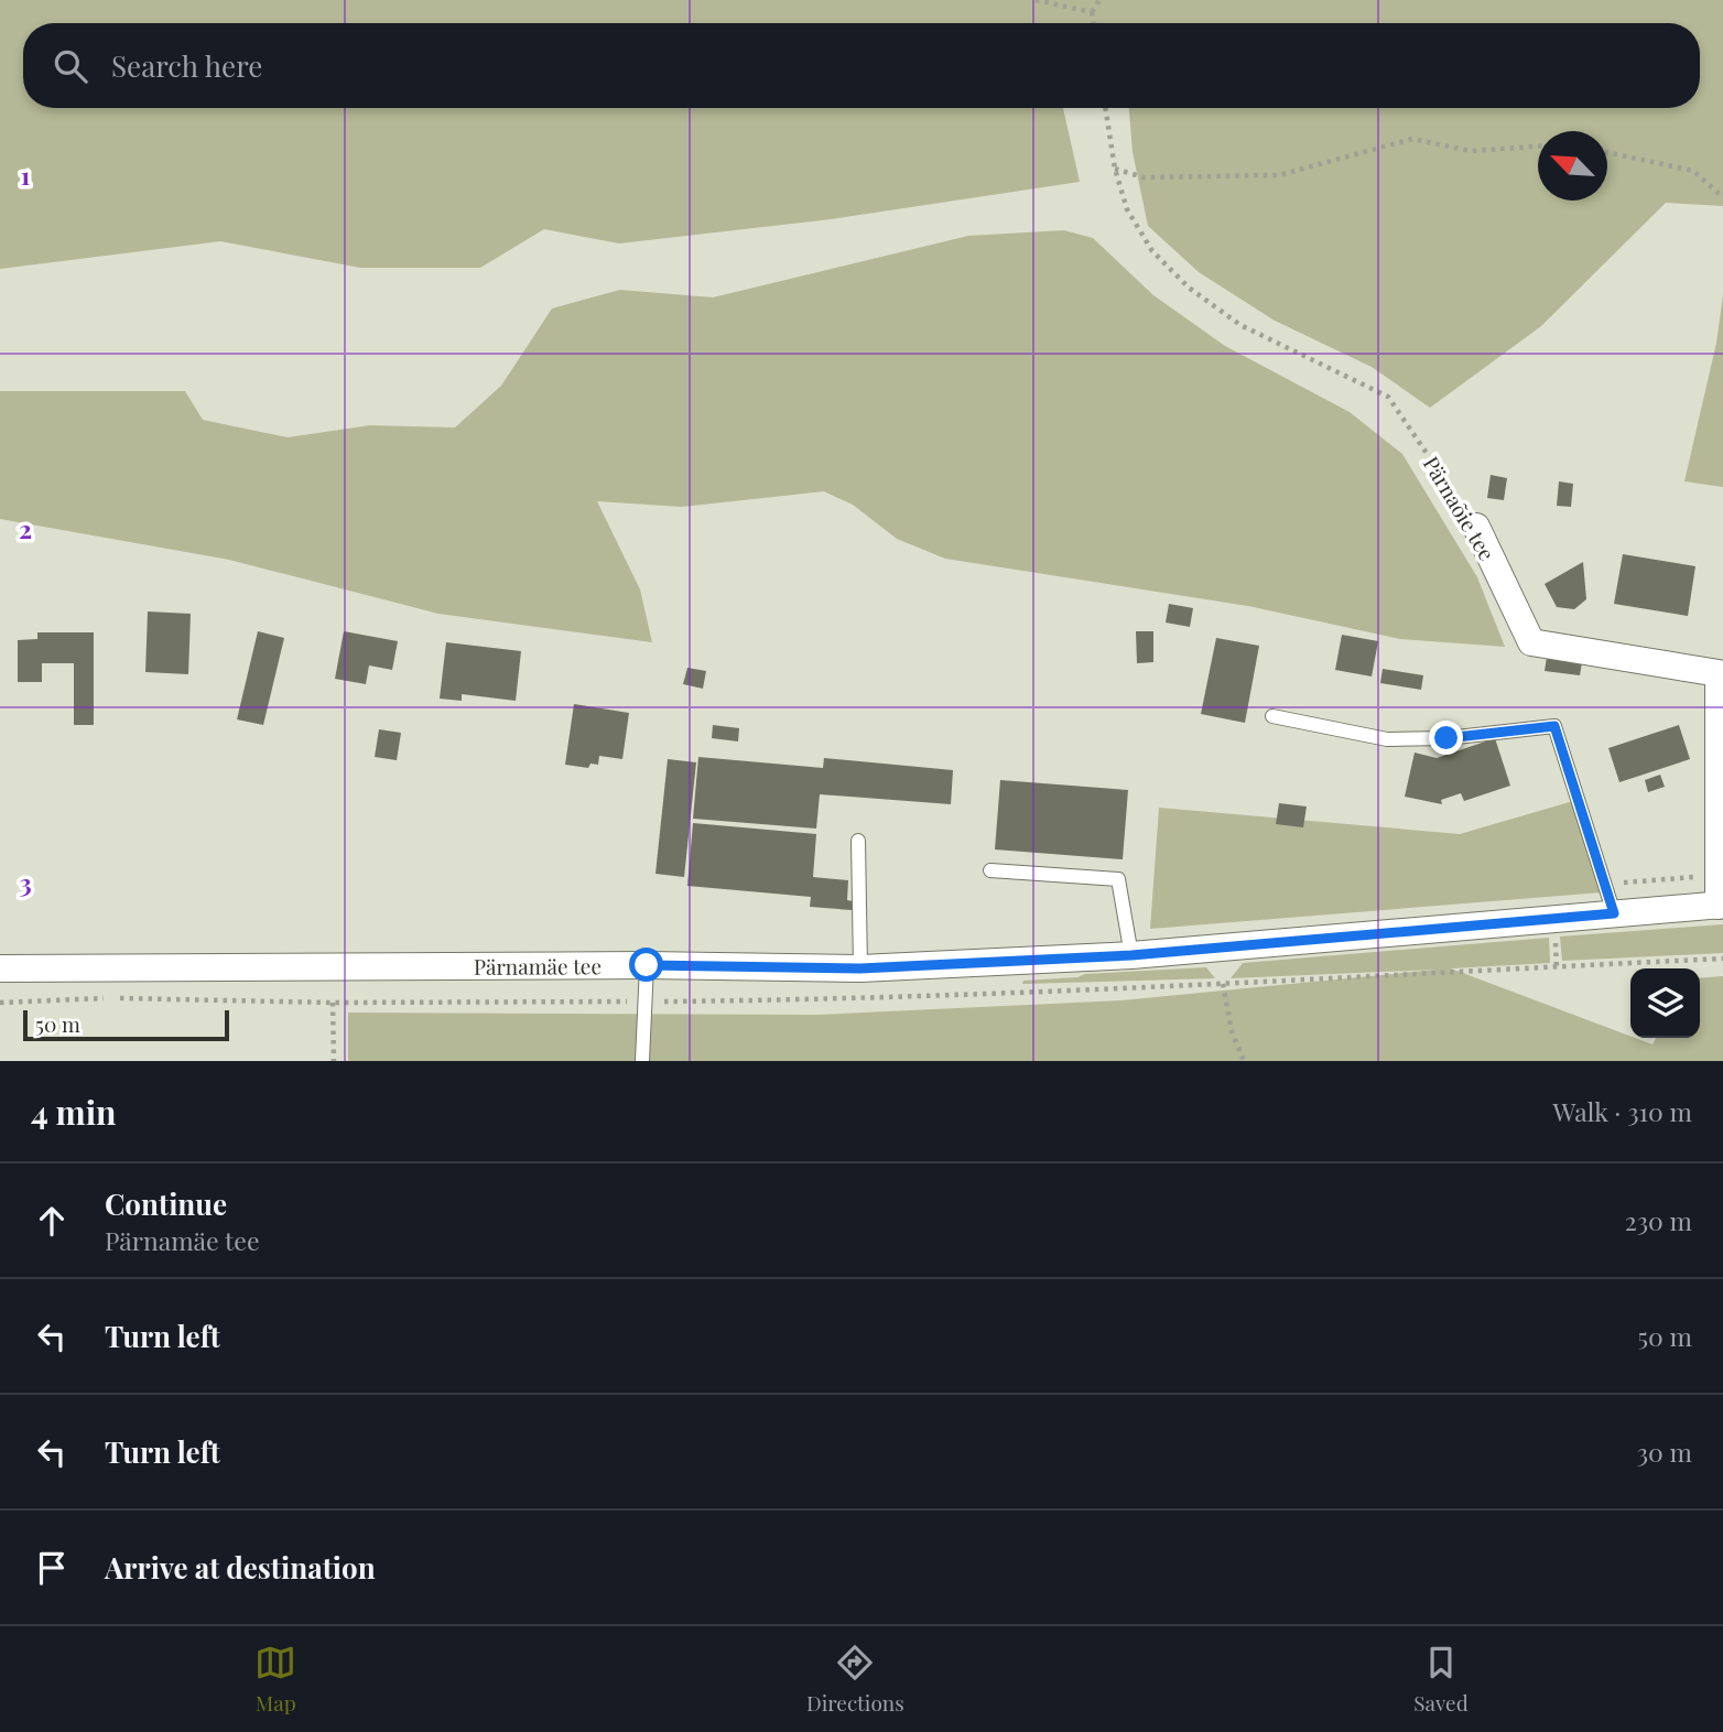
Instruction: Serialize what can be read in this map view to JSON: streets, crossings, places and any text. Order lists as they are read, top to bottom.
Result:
{
  "streets": {
    "street": ["Pärnaõie tee", "Pärnamäe tee"]
  },
  "crossings": [
    ["Pärnaõie tee", "Pärnamäe tee"]
  ],
  "scale_bar": "50 m",
  "north": "top left",
  "page": {
    "search": "Search here",
    "scale": "50 m",
    "heading": ["4 min", "Walk · 310 m"],
    "list": [
      ["Continue", "Pärnamäe tee", "230 m"],
      ["Turn left", "50 m"],
      ["Turn left", "30 m"],
      "Arrive at destination"
    ],
    "nav": ["Map", "Directions", "Saved"]
  },
  "grid": {
    "rows": ["1", "2", "3"]
  }
}
